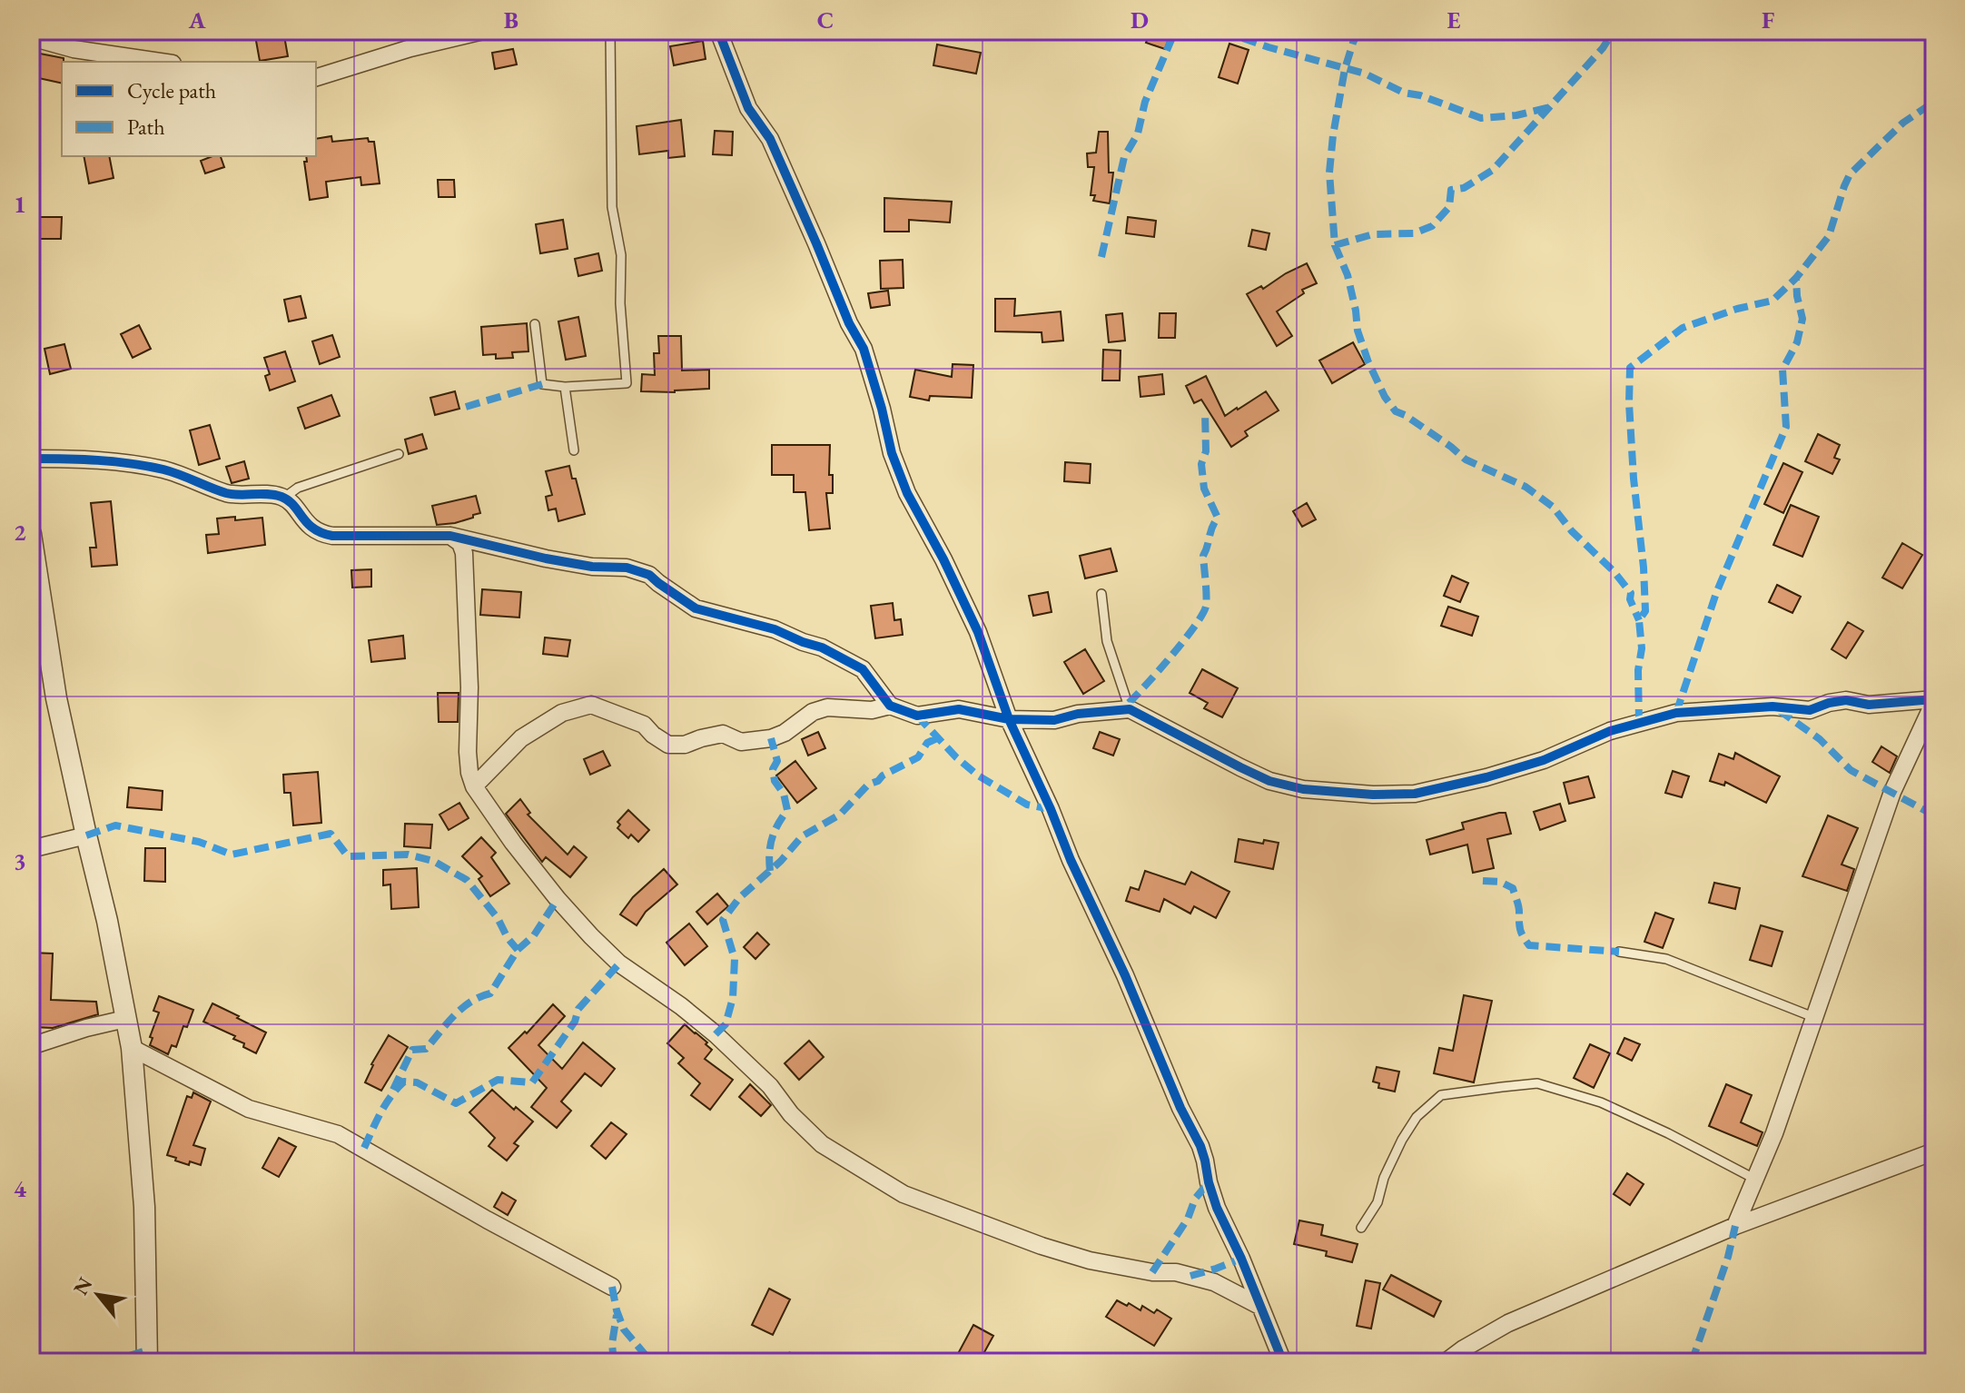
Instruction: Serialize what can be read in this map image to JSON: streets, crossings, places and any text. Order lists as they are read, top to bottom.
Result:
{
  "legend": ["Cycle path", "Path"],
  "north": "top left",
  "grid": {
    "columns": [
      "A",
      "B",
      "C",
      "D",
      "E",
      "F"
    ],
    "rows": [
      "1",
      "2",
      "3",
      "4"
    ]
  }
}
